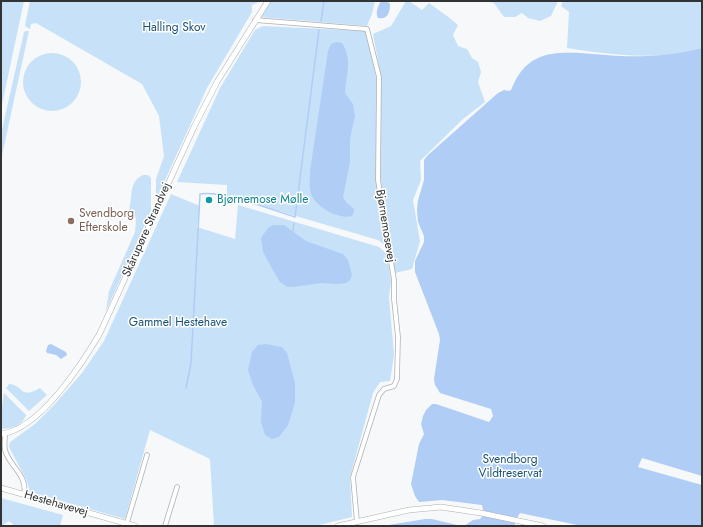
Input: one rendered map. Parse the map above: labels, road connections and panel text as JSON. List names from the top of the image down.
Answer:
{
  "streets": {
    "street": ["Bjørnemosevej", "Skårupøre Strandvej", "Hestehavevej"]
  },
  "crossings": [
    ["Bjørnemosevej", "Skårupøre Strandvej"]
  ],
  "parks": ["Halling Skov", "Gammel Hestehave", "Svendborg Vildtreservat"],
  "places": ["Bjørnemose Mølle", "Svendborg Efterskole"]
}
